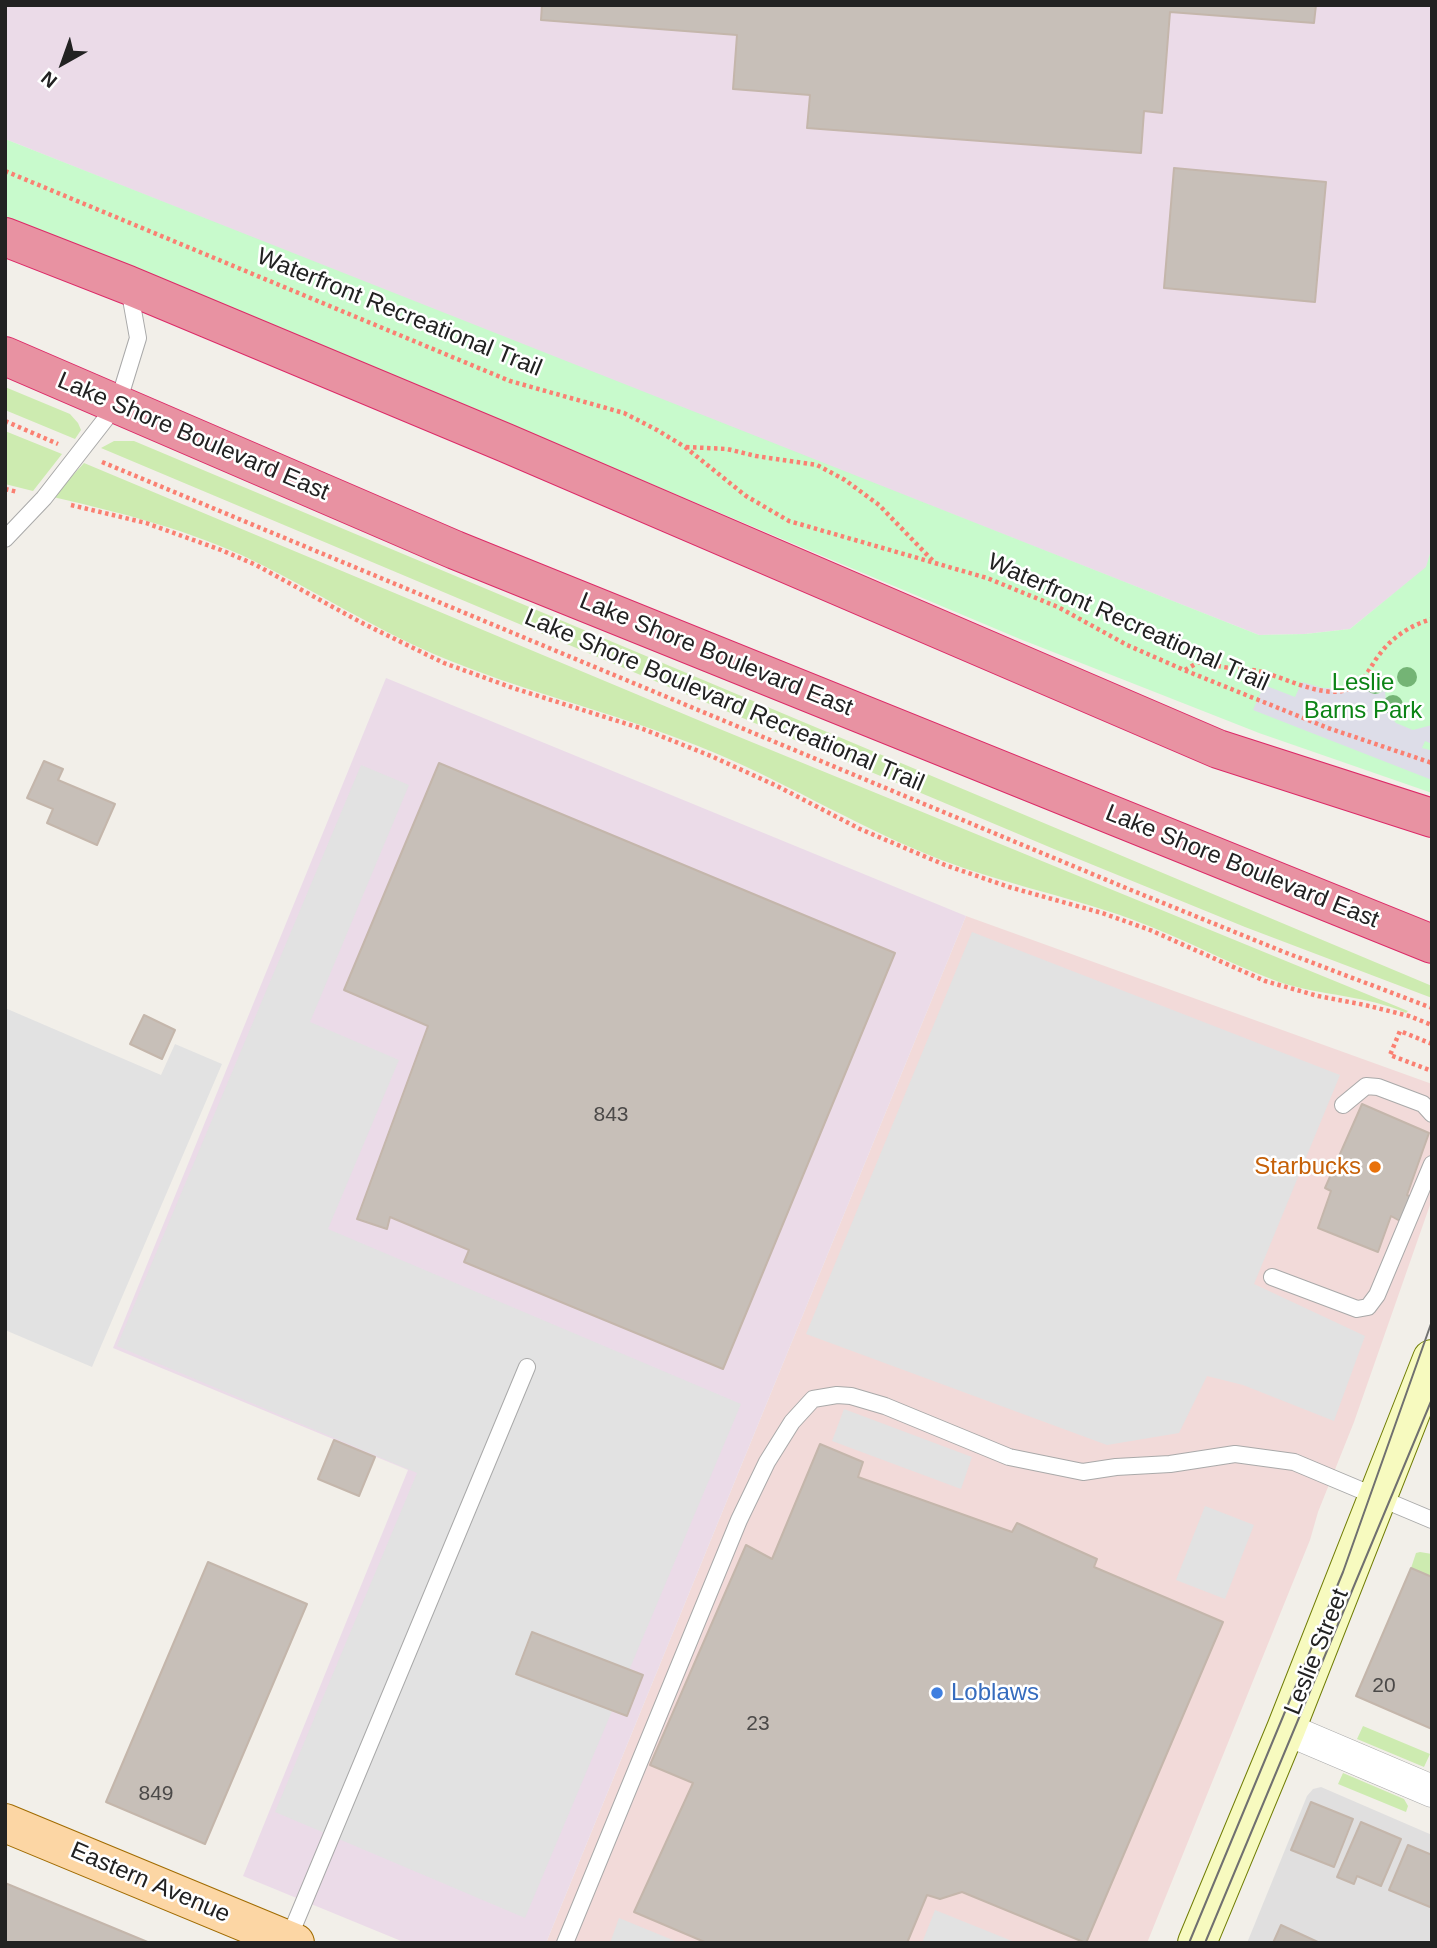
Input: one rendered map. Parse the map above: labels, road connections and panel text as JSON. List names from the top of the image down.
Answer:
{
  "streets": {
    "highway": ["Lake Shore Boulevard East"],
    "main road": ["Leslie Street", "Eastern Avenue"],
    "path": ["Waterfront Recreational Trail", "Lake Shore Boulevard Recreational Trail"]
  },
  "parks": ["Leslie Barns Park"],
  "places": ["Starbucks", "Loblaws"],
  "house_numbers": [
    "843",
    "20",
    "23",
    "849"
  ],
  "north": "bottom left"
}
